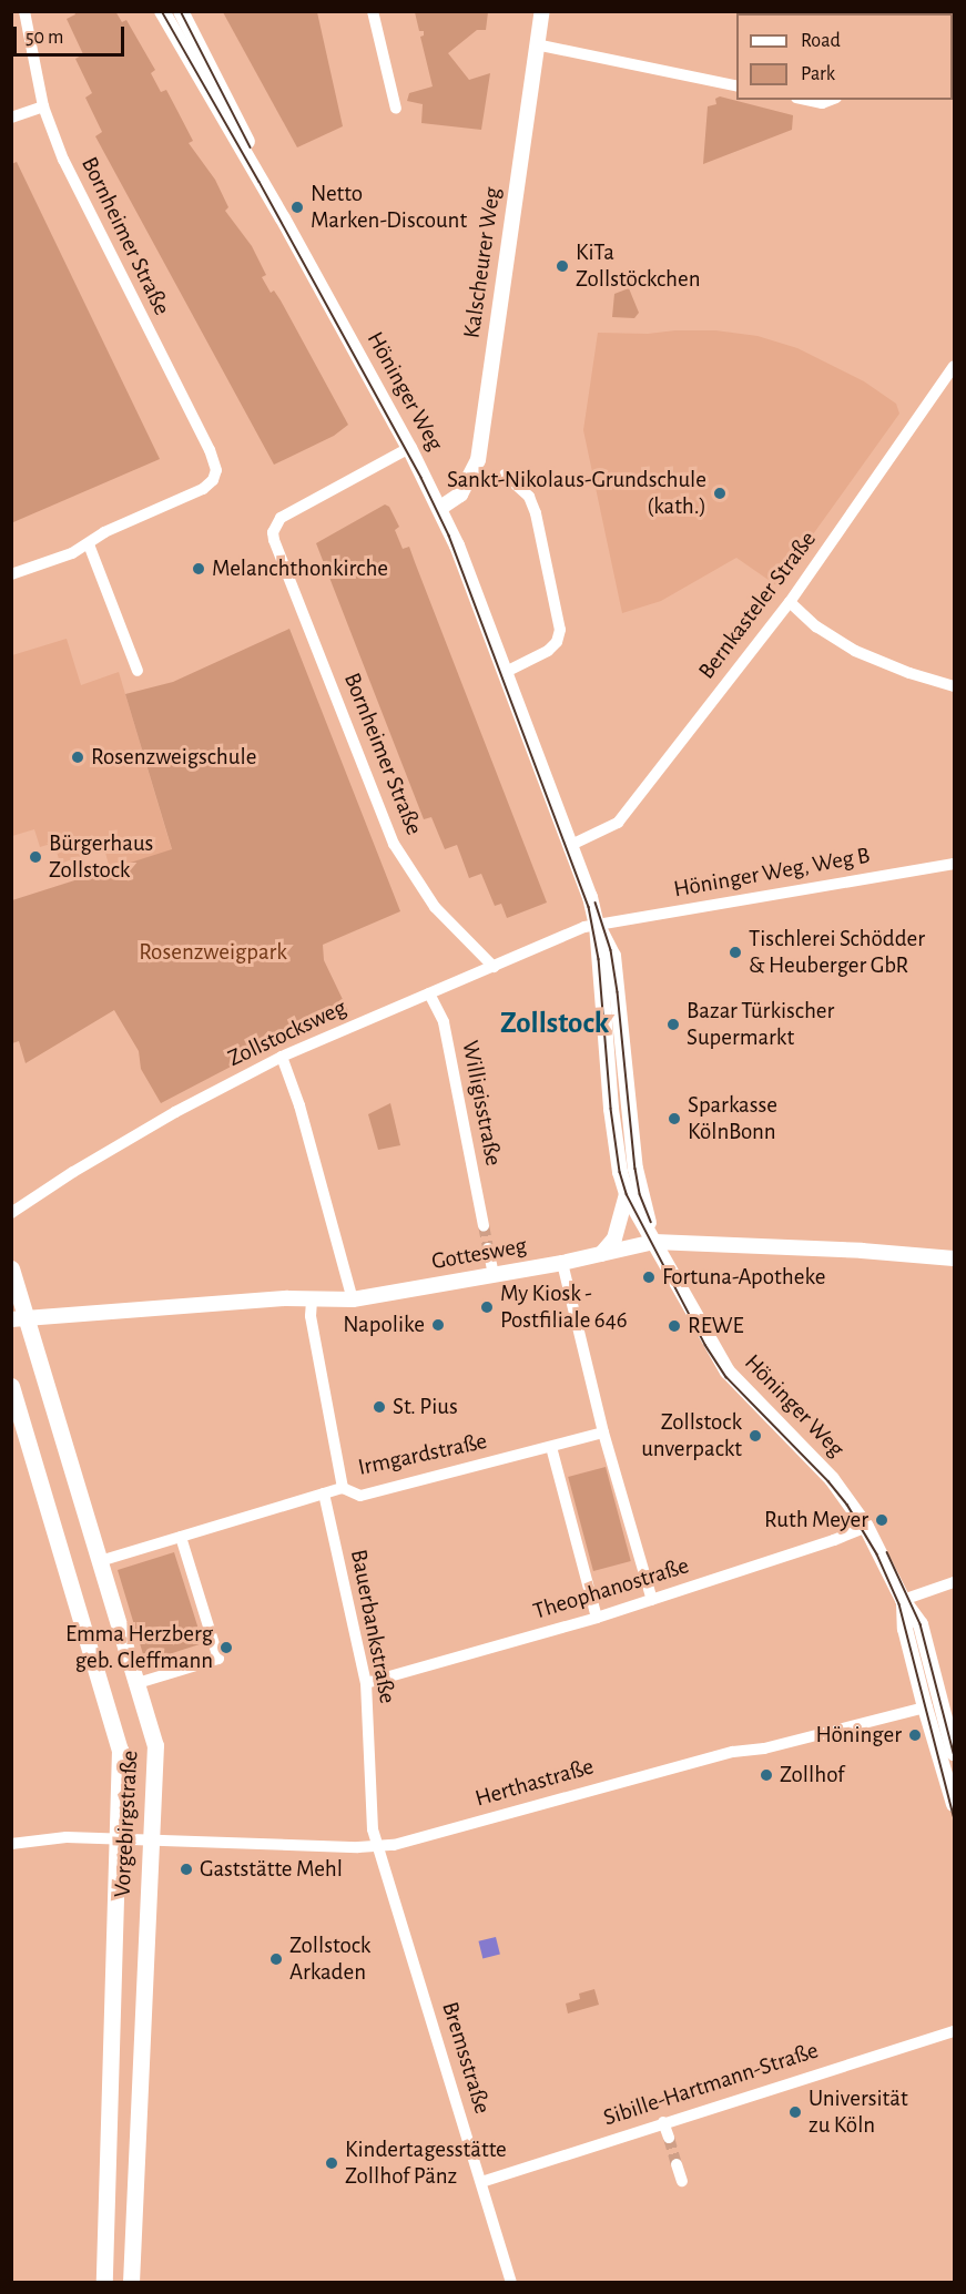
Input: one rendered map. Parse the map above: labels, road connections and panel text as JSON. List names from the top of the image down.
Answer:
{
  "streets": {
    "main road": ["Vorgebirgstraße"],
    "street": [
      "Bornheimer Straße",
      "Kalscheurer Weg",
      "Höninger Weg",
      "Bernkasteler Straße",
      "Höninger Weg, Weg B",
      "Zollstocksweg",
      "Willigisstraße",
      "Gottesweg",
      "Irmgardstraße",
      "Theophanostraße",
      "Bauerbankstraße",
      "Herthastraße",
      "Bremsstraße",
      "Sibille-Hartmann-Straße"
    ]
  },
  "crossings": [
    ["Bornheimer Straße", "Höninger Weg"],
    ["Bornheimer Straße", "Zollstocksweg"],
    ["Kalscheurer Weg", "Höninger Weg"],
    ["Höninger Weg", "Bernkasteler Straße"],
    ["Höninger Weg", "Höninger Weg, Weg B"],
    ["Höninger Weg", "Zollstocksweg"],
    ["Höninger Weg", "Gottesweg"],
    ["Höninger Weg", "Theophanostraße"],
    ["Höninger Weg", "Herthastraße"],
    ["Höninger Weg, Weg B", "Zollstocksweg"],
    ["Zollstocksweg", "Willigisstraße"],
    ["Gottesweg", "Vorgebirgstraße"],
    ["Irmgardstraße", "Bauerbankstraße"],
    ["Irmgardstraße", "Vorgebirgstraße"],
    ["Theophanostraße", "Bauerbankstraße"],
    ["Bauerbankstraße", "Herthastraße"],
    ["Bauerbankstraße", "Bremsstraße"],
    ["Herthastraße", "Vorgebirgstraße"],
    ["Herthastraße", "Bremsstraße"],
    ["Bremsstraße", "Sibille-Hartmann-Straße"]
  ],
  "districts": ["Zollstock"],
  "parks": ["Rosenzweigpark"],
  "places": [
    "Netto Marken-Discount",
    "KiTa Zollstöckchen",
    "Sankt-Nikolaus-Grundschule (kath.)",
    "Melanchthonkirche",
    "Rosenzweigschule",
    "Bürgerhaus Zollstock",
    "Tischlerei Schödder & Heuberger GbR",
    "Bazar Türkischer Supermarkt",
    "Sparkasse KölnBonn",
    "Fortuna-Apotheke",
    "My Kiosk - Postfiliale 646",
    "Napolike",
    "REWE",
    "St. Pius",
    "Zollstock unverpackt",
    "Ruth Meyer",
    "Emma Herzberg geb. Cleffmann",
    "Höninger",
    "Zollhof",
    "Gaststätte Mehl",
    "Zollstock Arkaden",
    "Universität zu Köln",
    "Kindertagesstätte Zollhof Pänz"
  ],
  "legend": ["Road", "Park"],
  "scale_bar": "50 m"
}
